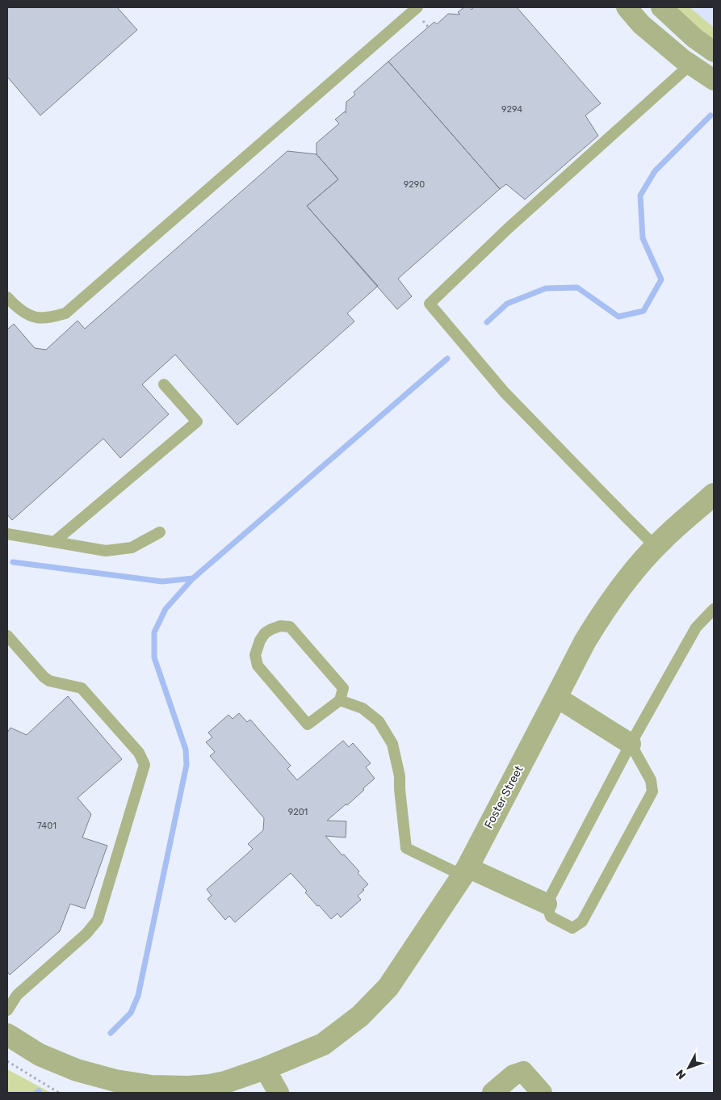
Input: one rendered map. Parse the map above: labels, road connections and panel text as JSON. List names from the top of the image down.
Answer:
{
  "streets": {
    "street": ["Foster Street"]
  },
  "house_numbers": [
    "9294",
    "9290",
    "9201",
    "7401"
  ],
  "north": "bottom left"
}
